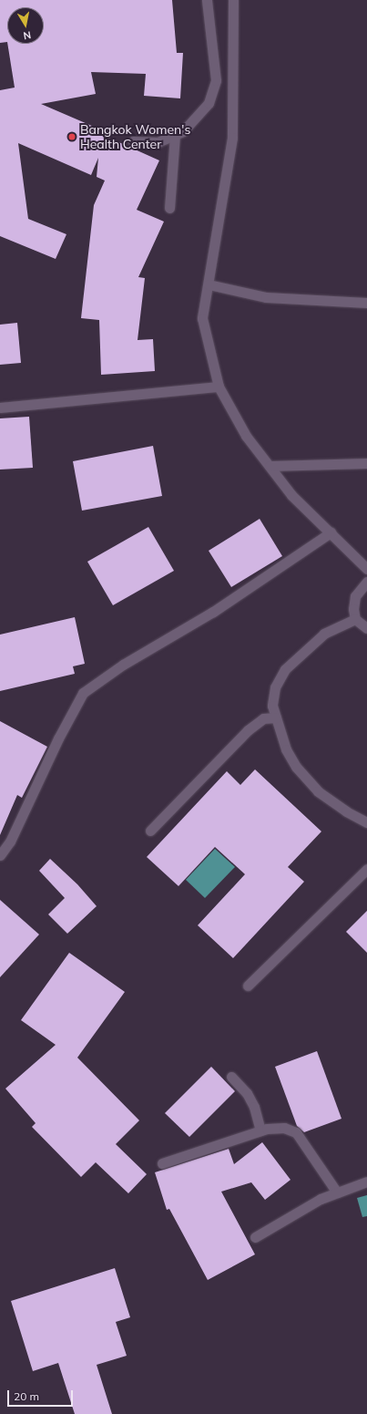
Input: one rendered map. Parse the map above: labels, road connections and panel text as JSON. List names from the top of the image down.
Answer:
{
  "places": ["Bangkok Women's Health Center"],
  "scale_bar": "20 m",
  "north": "bottom"
}
